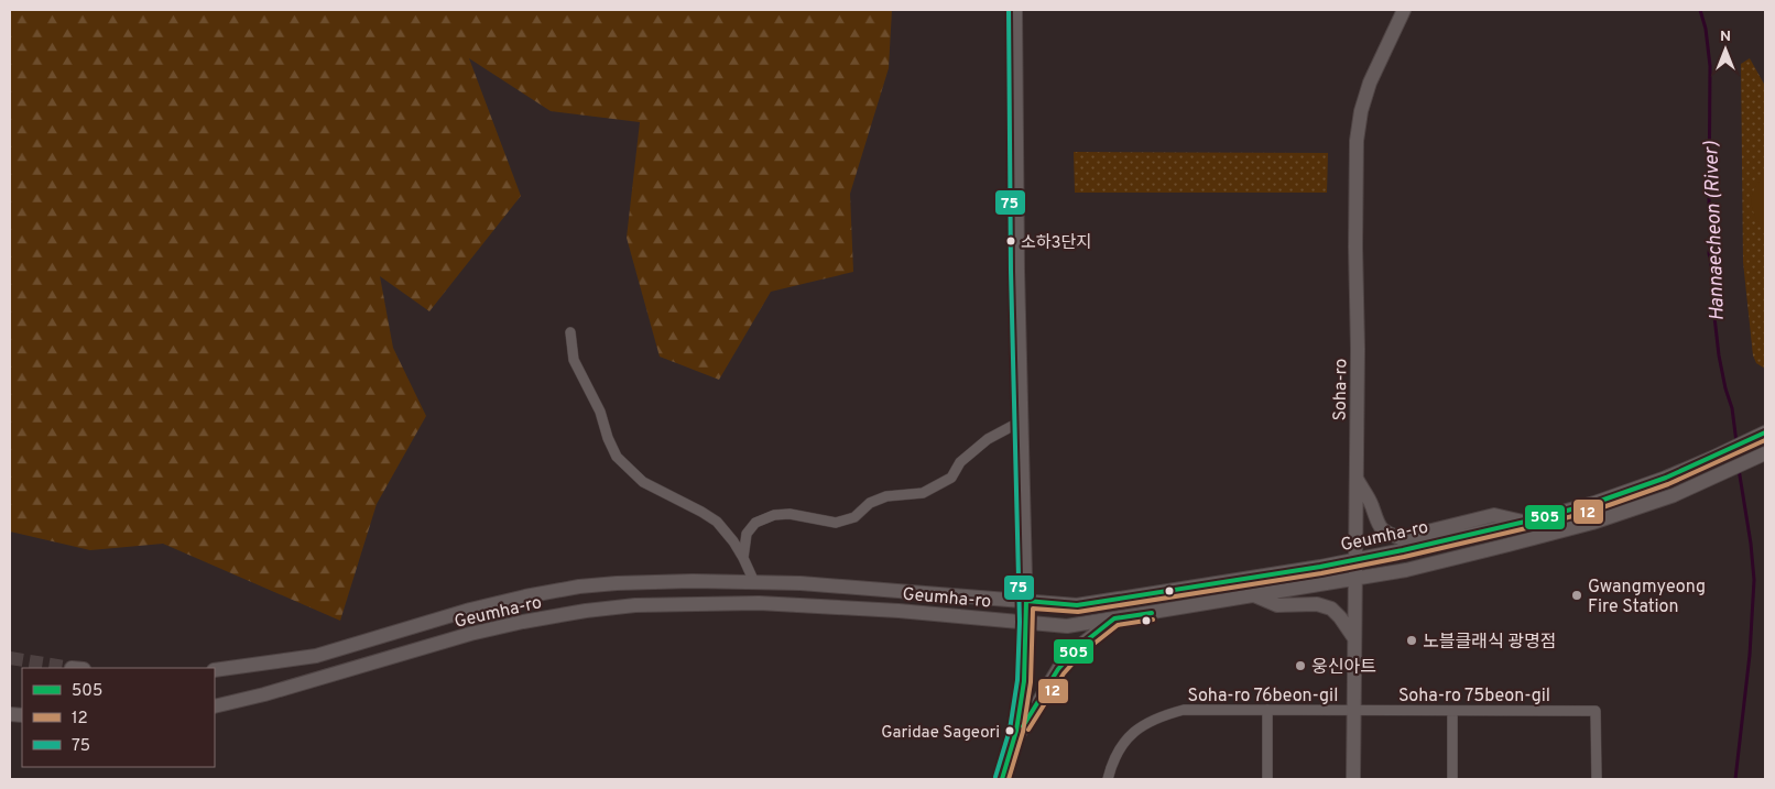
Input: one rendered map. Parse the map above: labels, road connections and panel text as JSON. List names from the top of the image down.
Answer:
{
  "streets": {
    "main road": ["Soha-ro", "Geumha-ro"],
    "street": ["Soha-ro 76beon-gil", "Soha-ro 75beon-gil"]
  },
  "crossings": [
    ["Soha-ro", "Geumha-ro"],
    ["Soha-ro", "Soha-ro 76beon-gil"],
    ["Soha-ro", "Soha-ro 75beon-gil"],
    ["Soha-ro 76beon-gil", "Soha-ro 75beon-gil"]
  ],
  "water": ["Hannaecheon (River)"],
  "places": [
    "소하3단지",
    "Gwangmyeong Fire Station",
    "노블클래식 광명점",
    "웅신아트",
    "Garidae Sageori"
  ],
  "lines": ["transit line 75", "transit line 505", "transit line 12"],
  "legend": ["505", "12", "75"],
  "north": "top"
}
